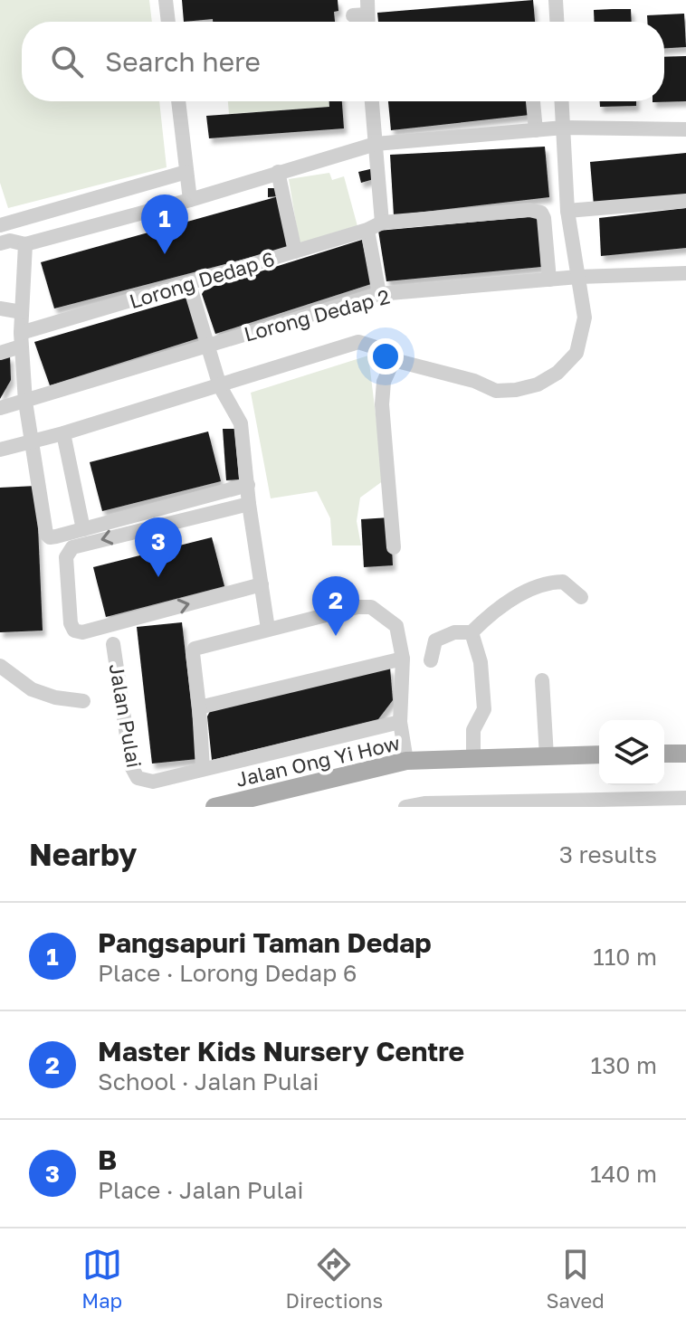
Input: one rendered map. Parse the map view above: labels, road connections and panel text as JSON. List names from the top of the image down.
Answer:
{
  "streets": {
    "main road": ["Jalan Ong Yi How"],
    "street": ["Lorong Dedap 6", "Lorong Dedap 2", "Jalan Pulai"]
  },
  "crossings": [
    ["Lorong Dedap 6", "Lorong Dedap 2"]
  ],
  "page": {
    "search": "Search here",
    "pins": ["1", "3", "2"],
    "heading": ["Nearby", "3 results"],
    "list": [
      {
        "mark": "1",
        "name": "Pangsapuri Taman Dedap",
        "note": "Place · Lorong Dedap 6",
        "value": "110 m"
      },
      {
        "mark": "2",
        "name": "Master Kids Nursery Centre",
        "note": "School · Jalan Pulai",
        "value": "130 m"
      },
      {
        "mark": "3",
        "name": "B",
        "note": "Place · Jalan Pulai",
        "value": "140 m"
      }
    ],
    "nav": ["Map", "Directions", "Saved"]
  }
}
